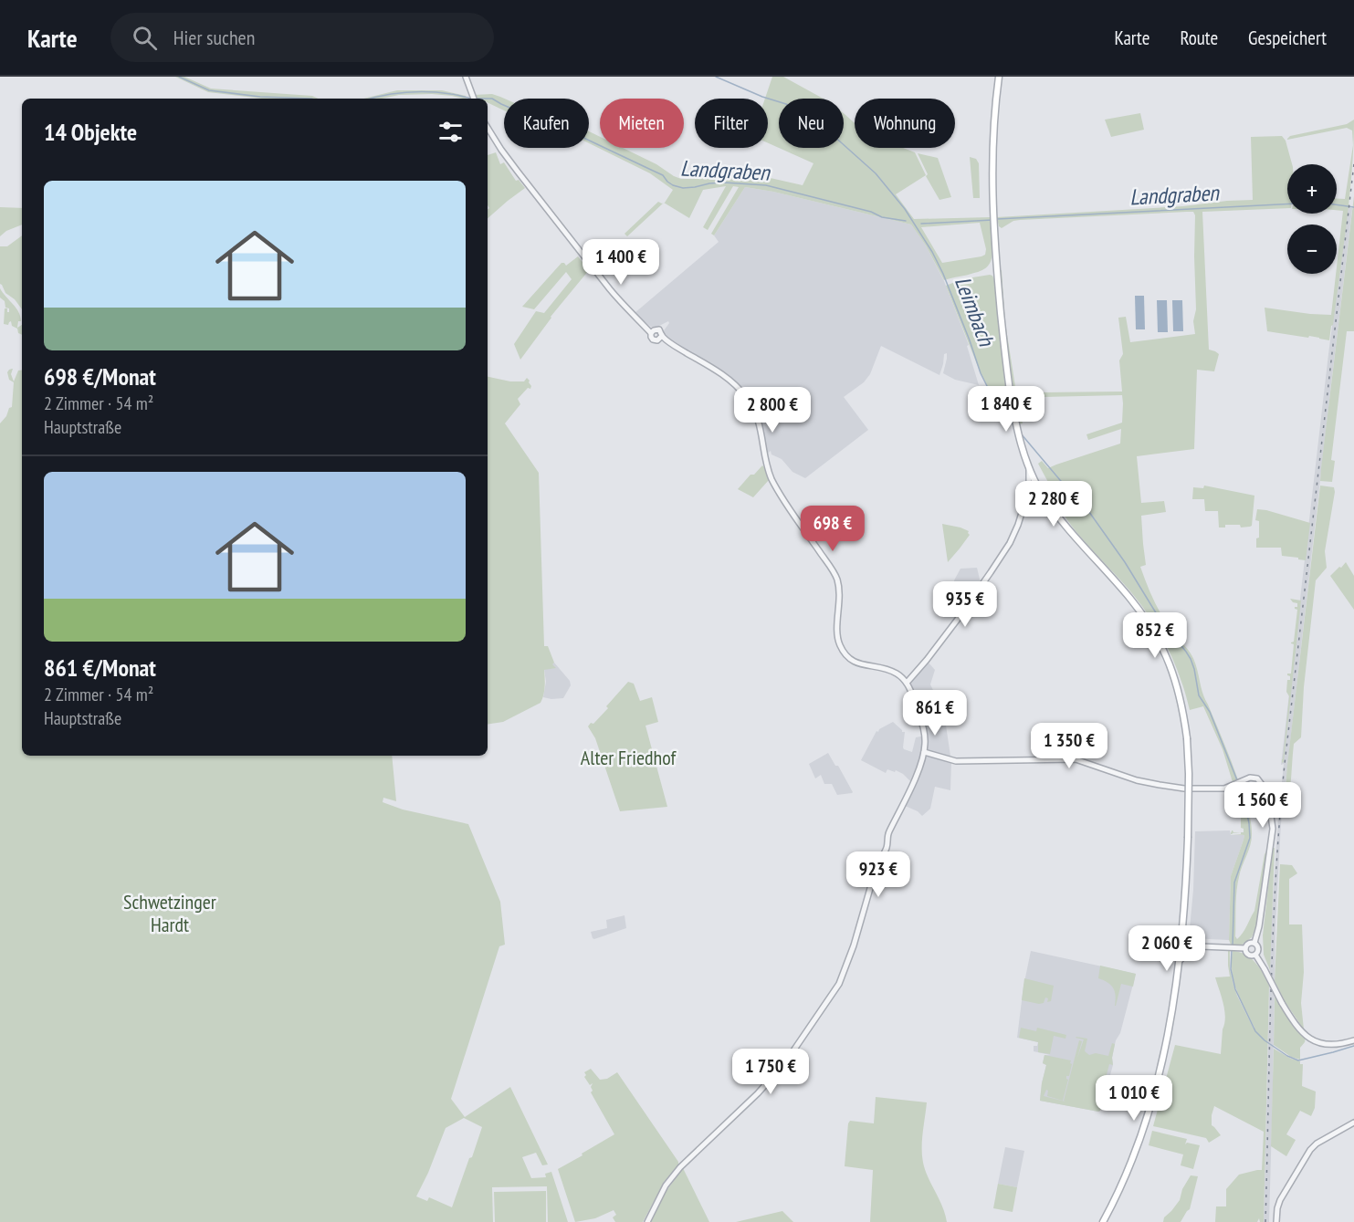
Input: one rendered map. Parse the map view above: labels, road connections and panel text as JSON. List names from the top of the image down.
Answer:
{
  "water": ["Landgraben", "Leimbach"],
  "parks": ["Alter Friedhof", "Schwetzinger Hardt"],
  "page": {
    "header": "Karte",
    "search": "Hier suchen",
    "nav": ["Karte", "Route", "Gespeichert"],
    "chip": [
      "Kaufen",
      "Mieten",
      "Filter",
      "Neu",
      "Wohnung"
    ],
    "heading": "14 Objekte",
    "map_buttons": ["+", "−"],
    "list": [
      {
        "name": "698 €/Monat",
        "note": "2 Zimmer · 54 m² · Hauptstraße"
      },
      {
        "name": "861 €/Monat",
        "note": "2 Zimmer · 54 m² · Hauptstraße"
      }
    ],
    "price": [
      "1 400 €",
      "1 840 €",
      "2 800 €",
      "2 280 €",
      "698 €",
      "935 €",
      "852 €",
      "861 €",
      "1 350 €",
      "1 560 €",
      "923 €",
      "2 060 €",
      "1 750 €",
      "1 010 €"
    ]
  }
}
